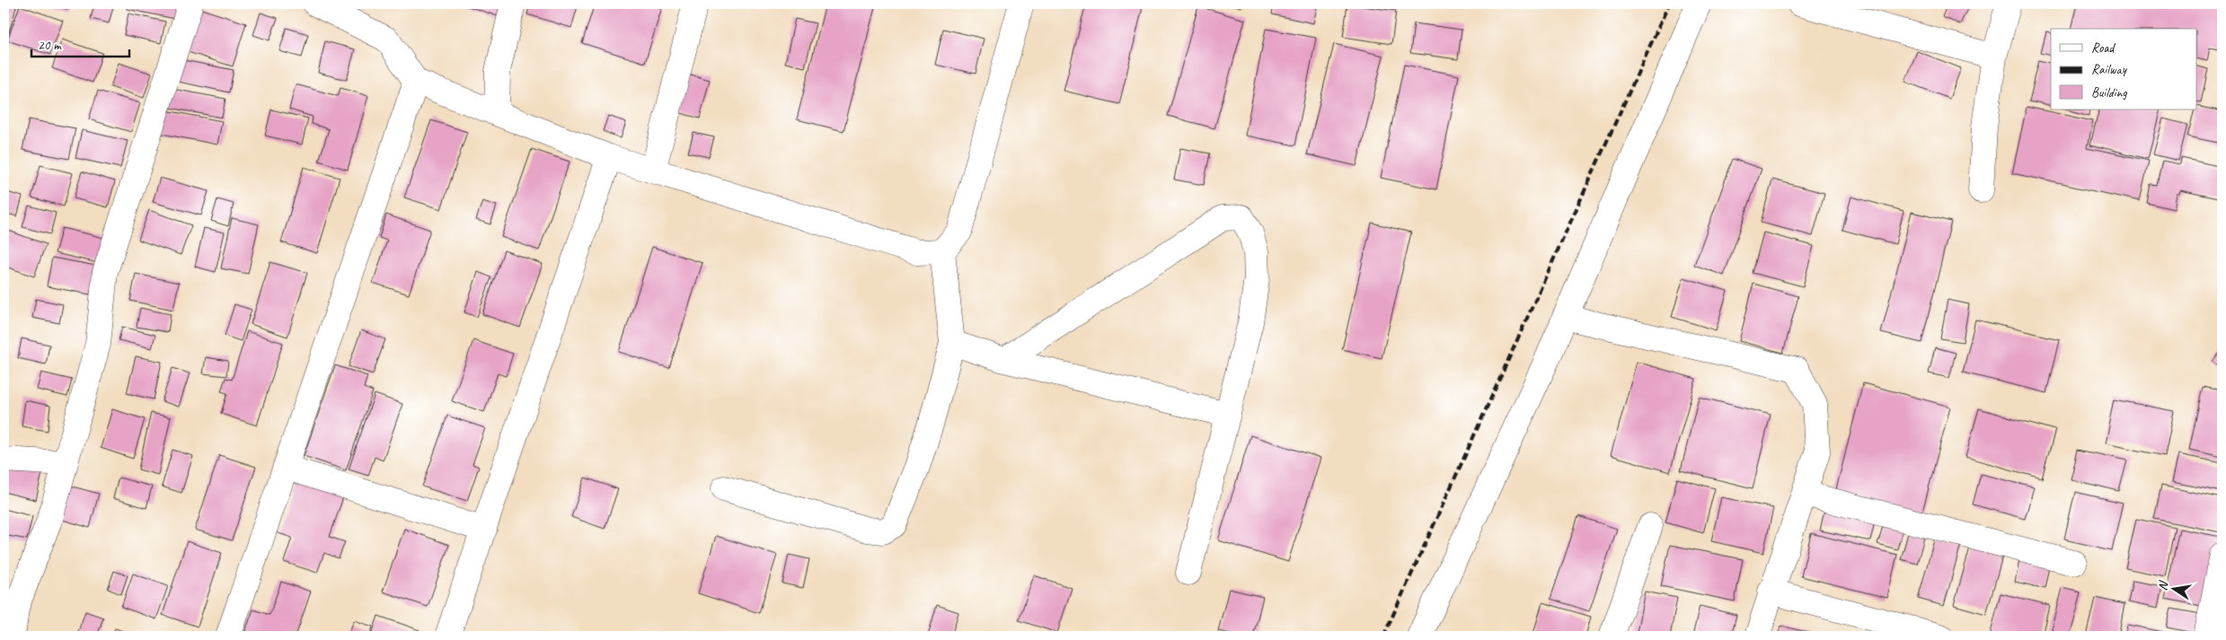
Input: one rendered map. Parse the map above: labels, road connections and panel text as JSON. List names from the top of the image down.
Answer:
{
  "legend": ["Road", "Railway", "Building"],
  "scale_bar": "20 m",
  "north": "left"
}
